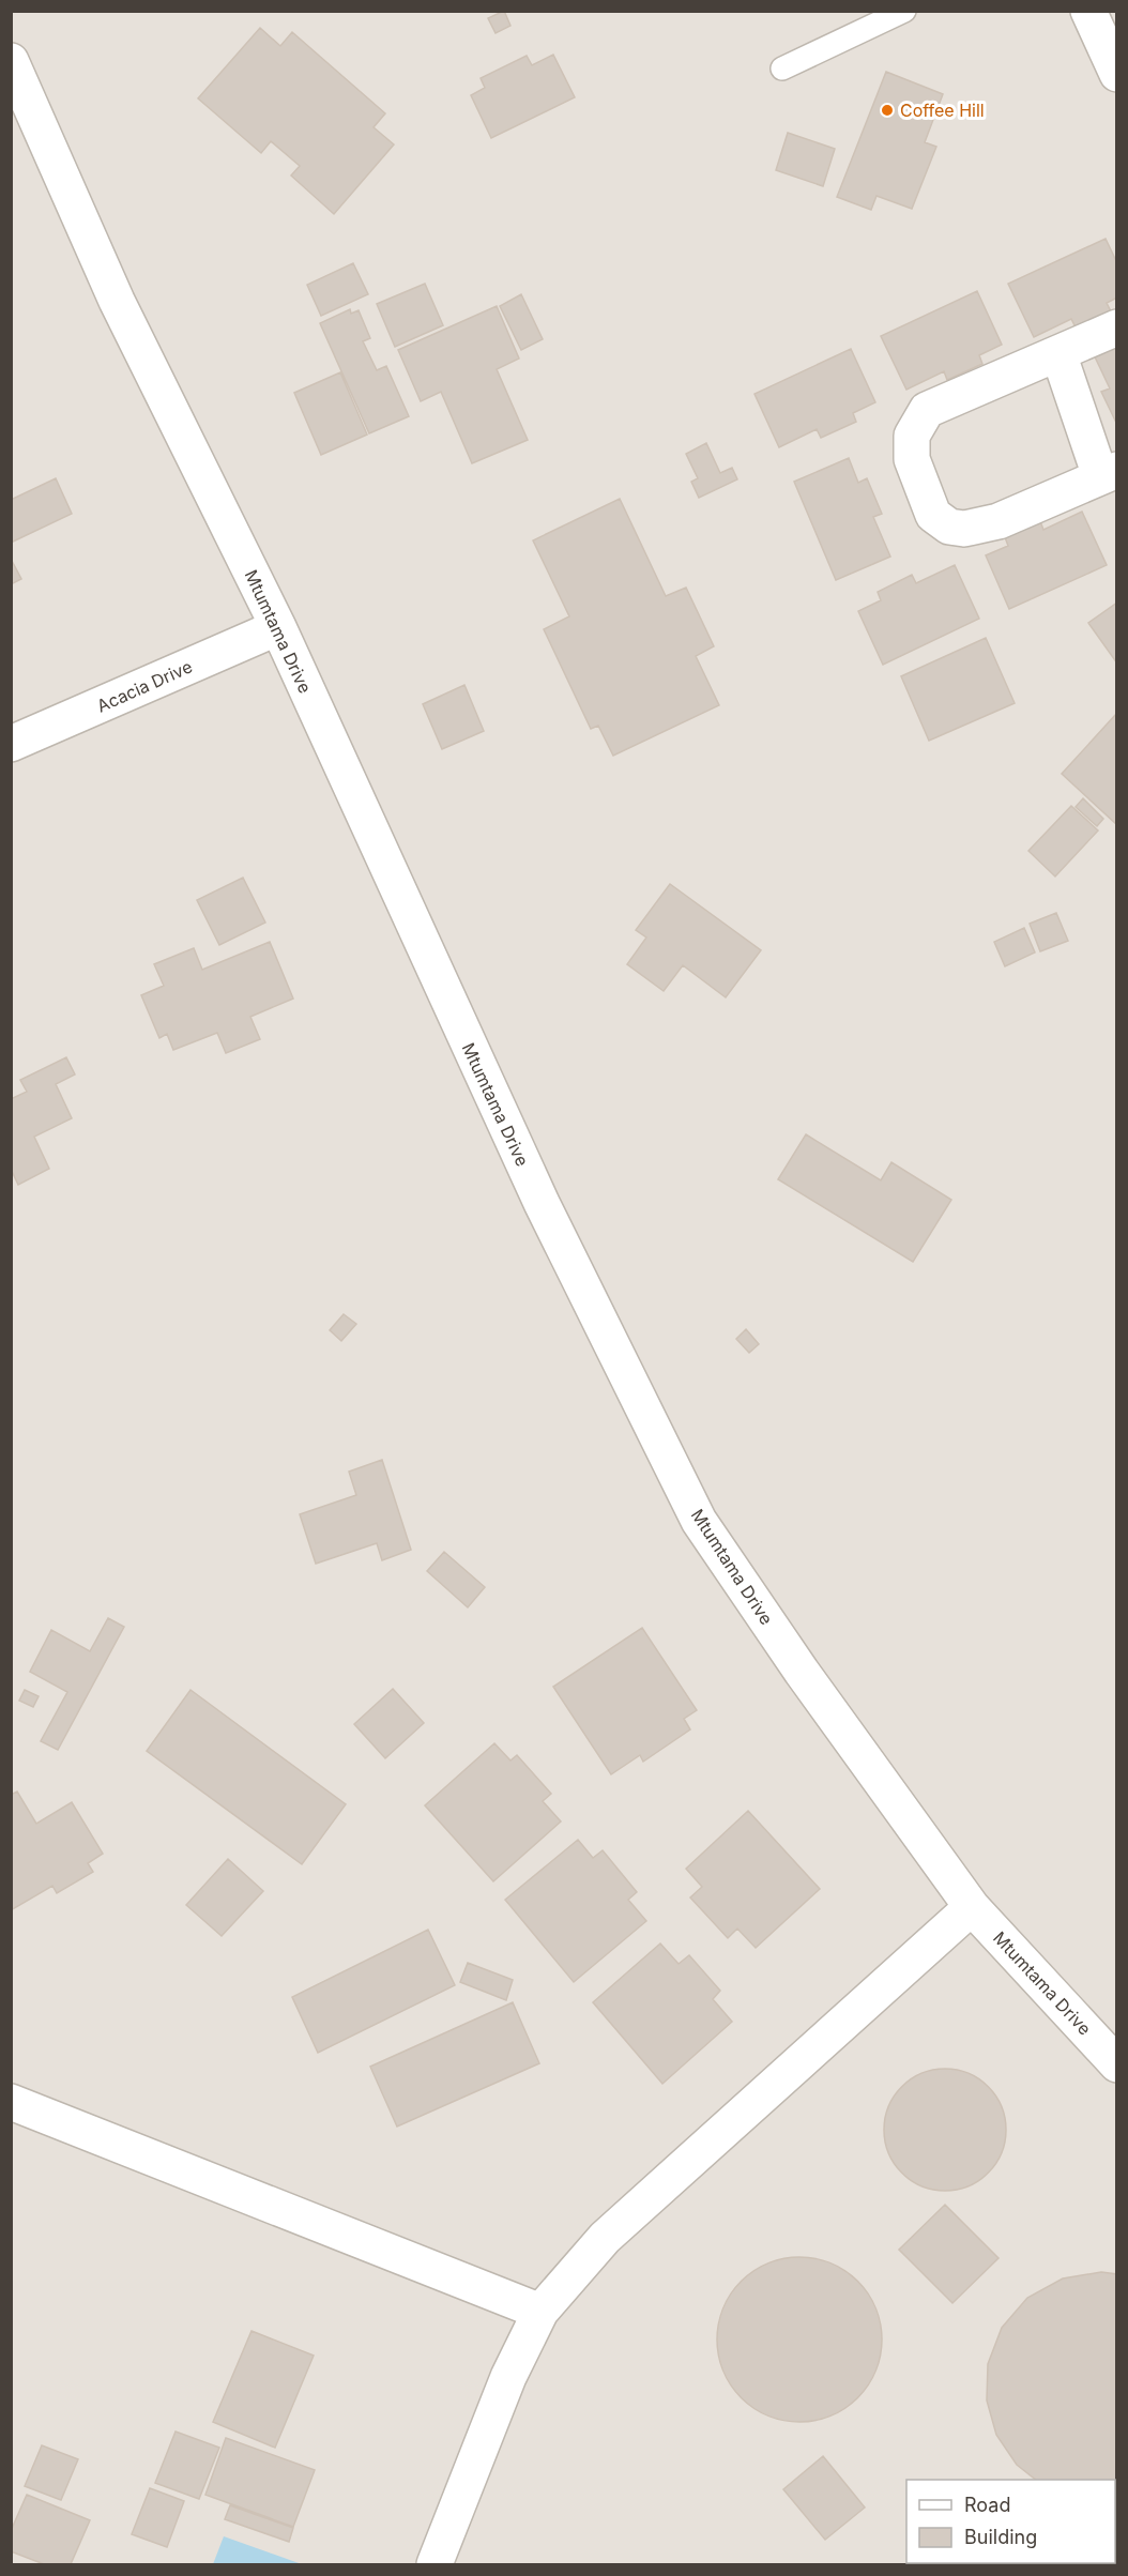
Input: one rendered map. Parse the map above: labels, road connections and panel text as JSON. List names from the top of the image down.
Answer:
{
  "streets": {
    "street": ["Mtumtama Drive", "Acacia Drive"]
  },
  "crossings": [
    ["Mtumtama Drive", "Acacia Drive"]
  ],
  "places": ["Coffee Hill"],
  "legend": ["Road", "Building"]
}
